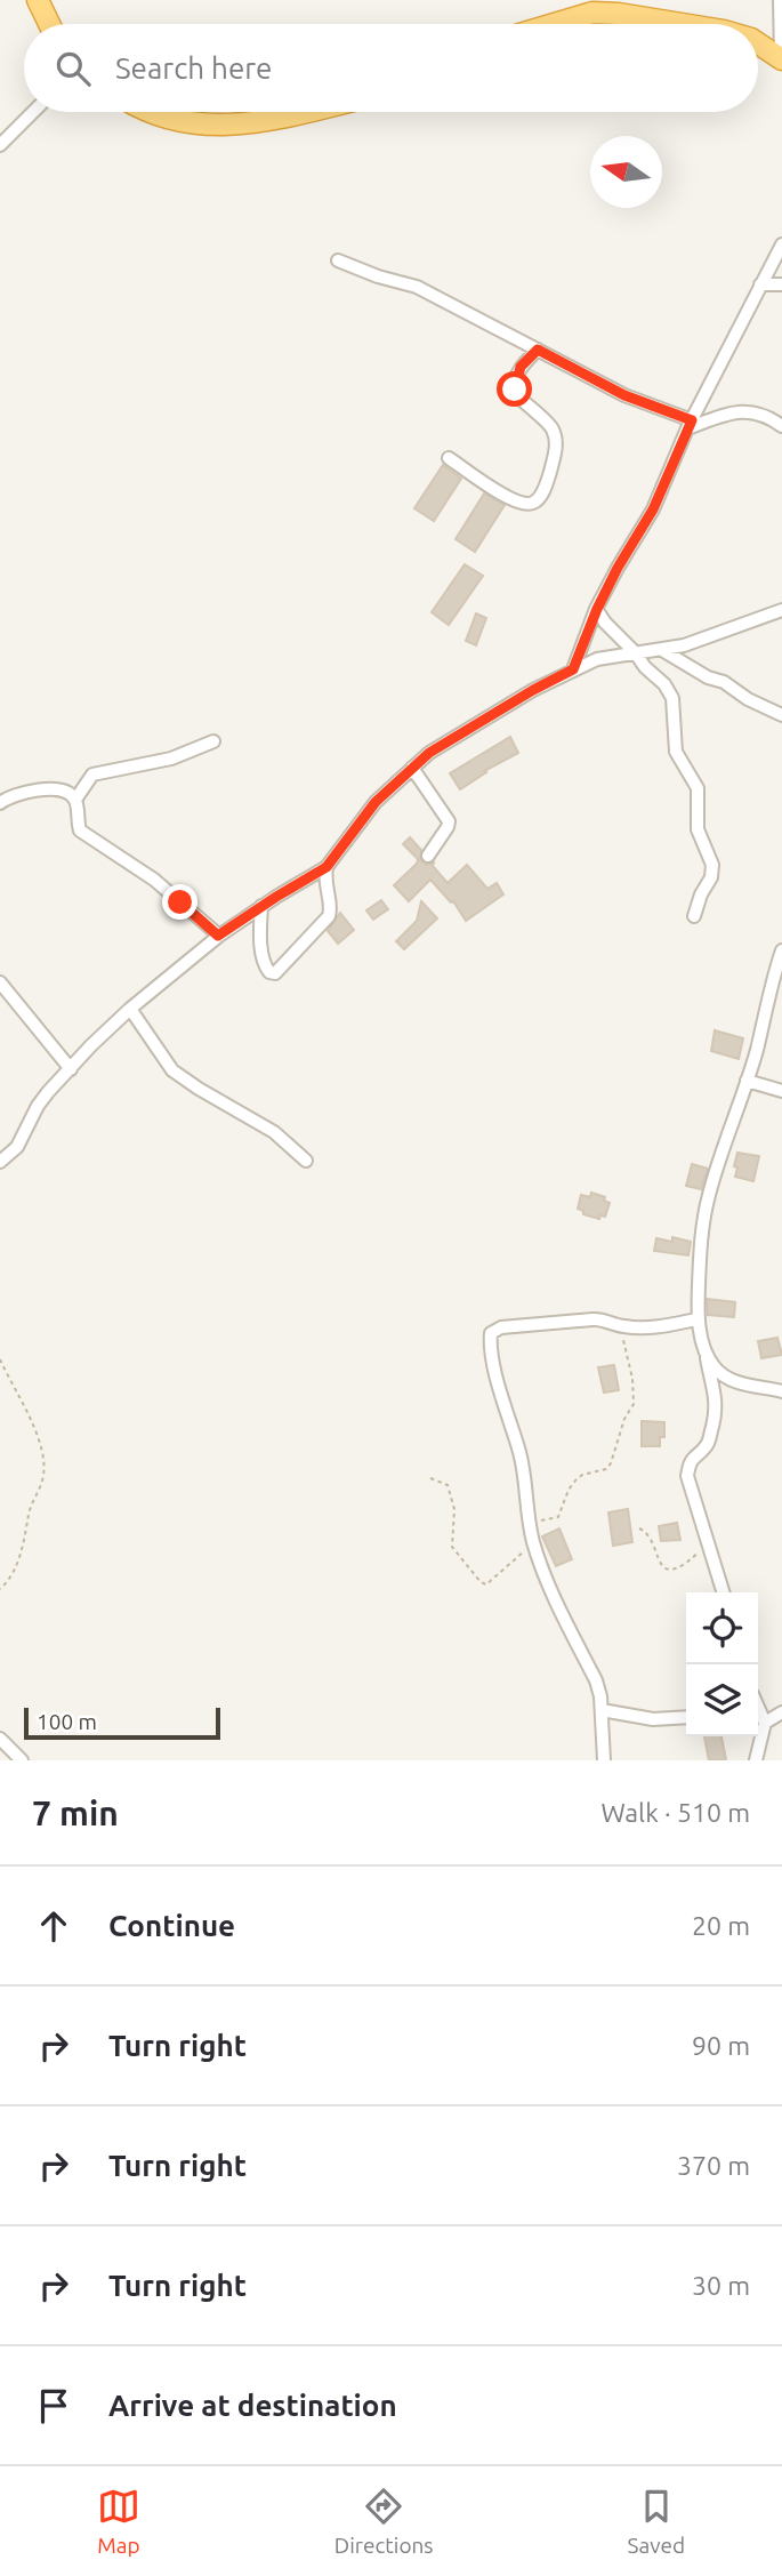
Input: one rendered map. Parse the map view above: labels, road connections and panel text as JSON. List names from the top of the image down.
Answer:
{
  "scale_bar": "100 m",
  "north": "left",
  "page": {
    "search": "Search here",
    "scale": "100 m",
    "heading": ["7 min", "Walk · 510 m"],
    "list": [
      ["Continue", "20 m"],
      ["Turn right", "90 m"],
      ["Turn right", "370 m"],
      ["Turn right", "30 m"],
      "Arrive at destination"
    ],
    "nav": ["Map", "Directions", "Saved"]
  }
}
